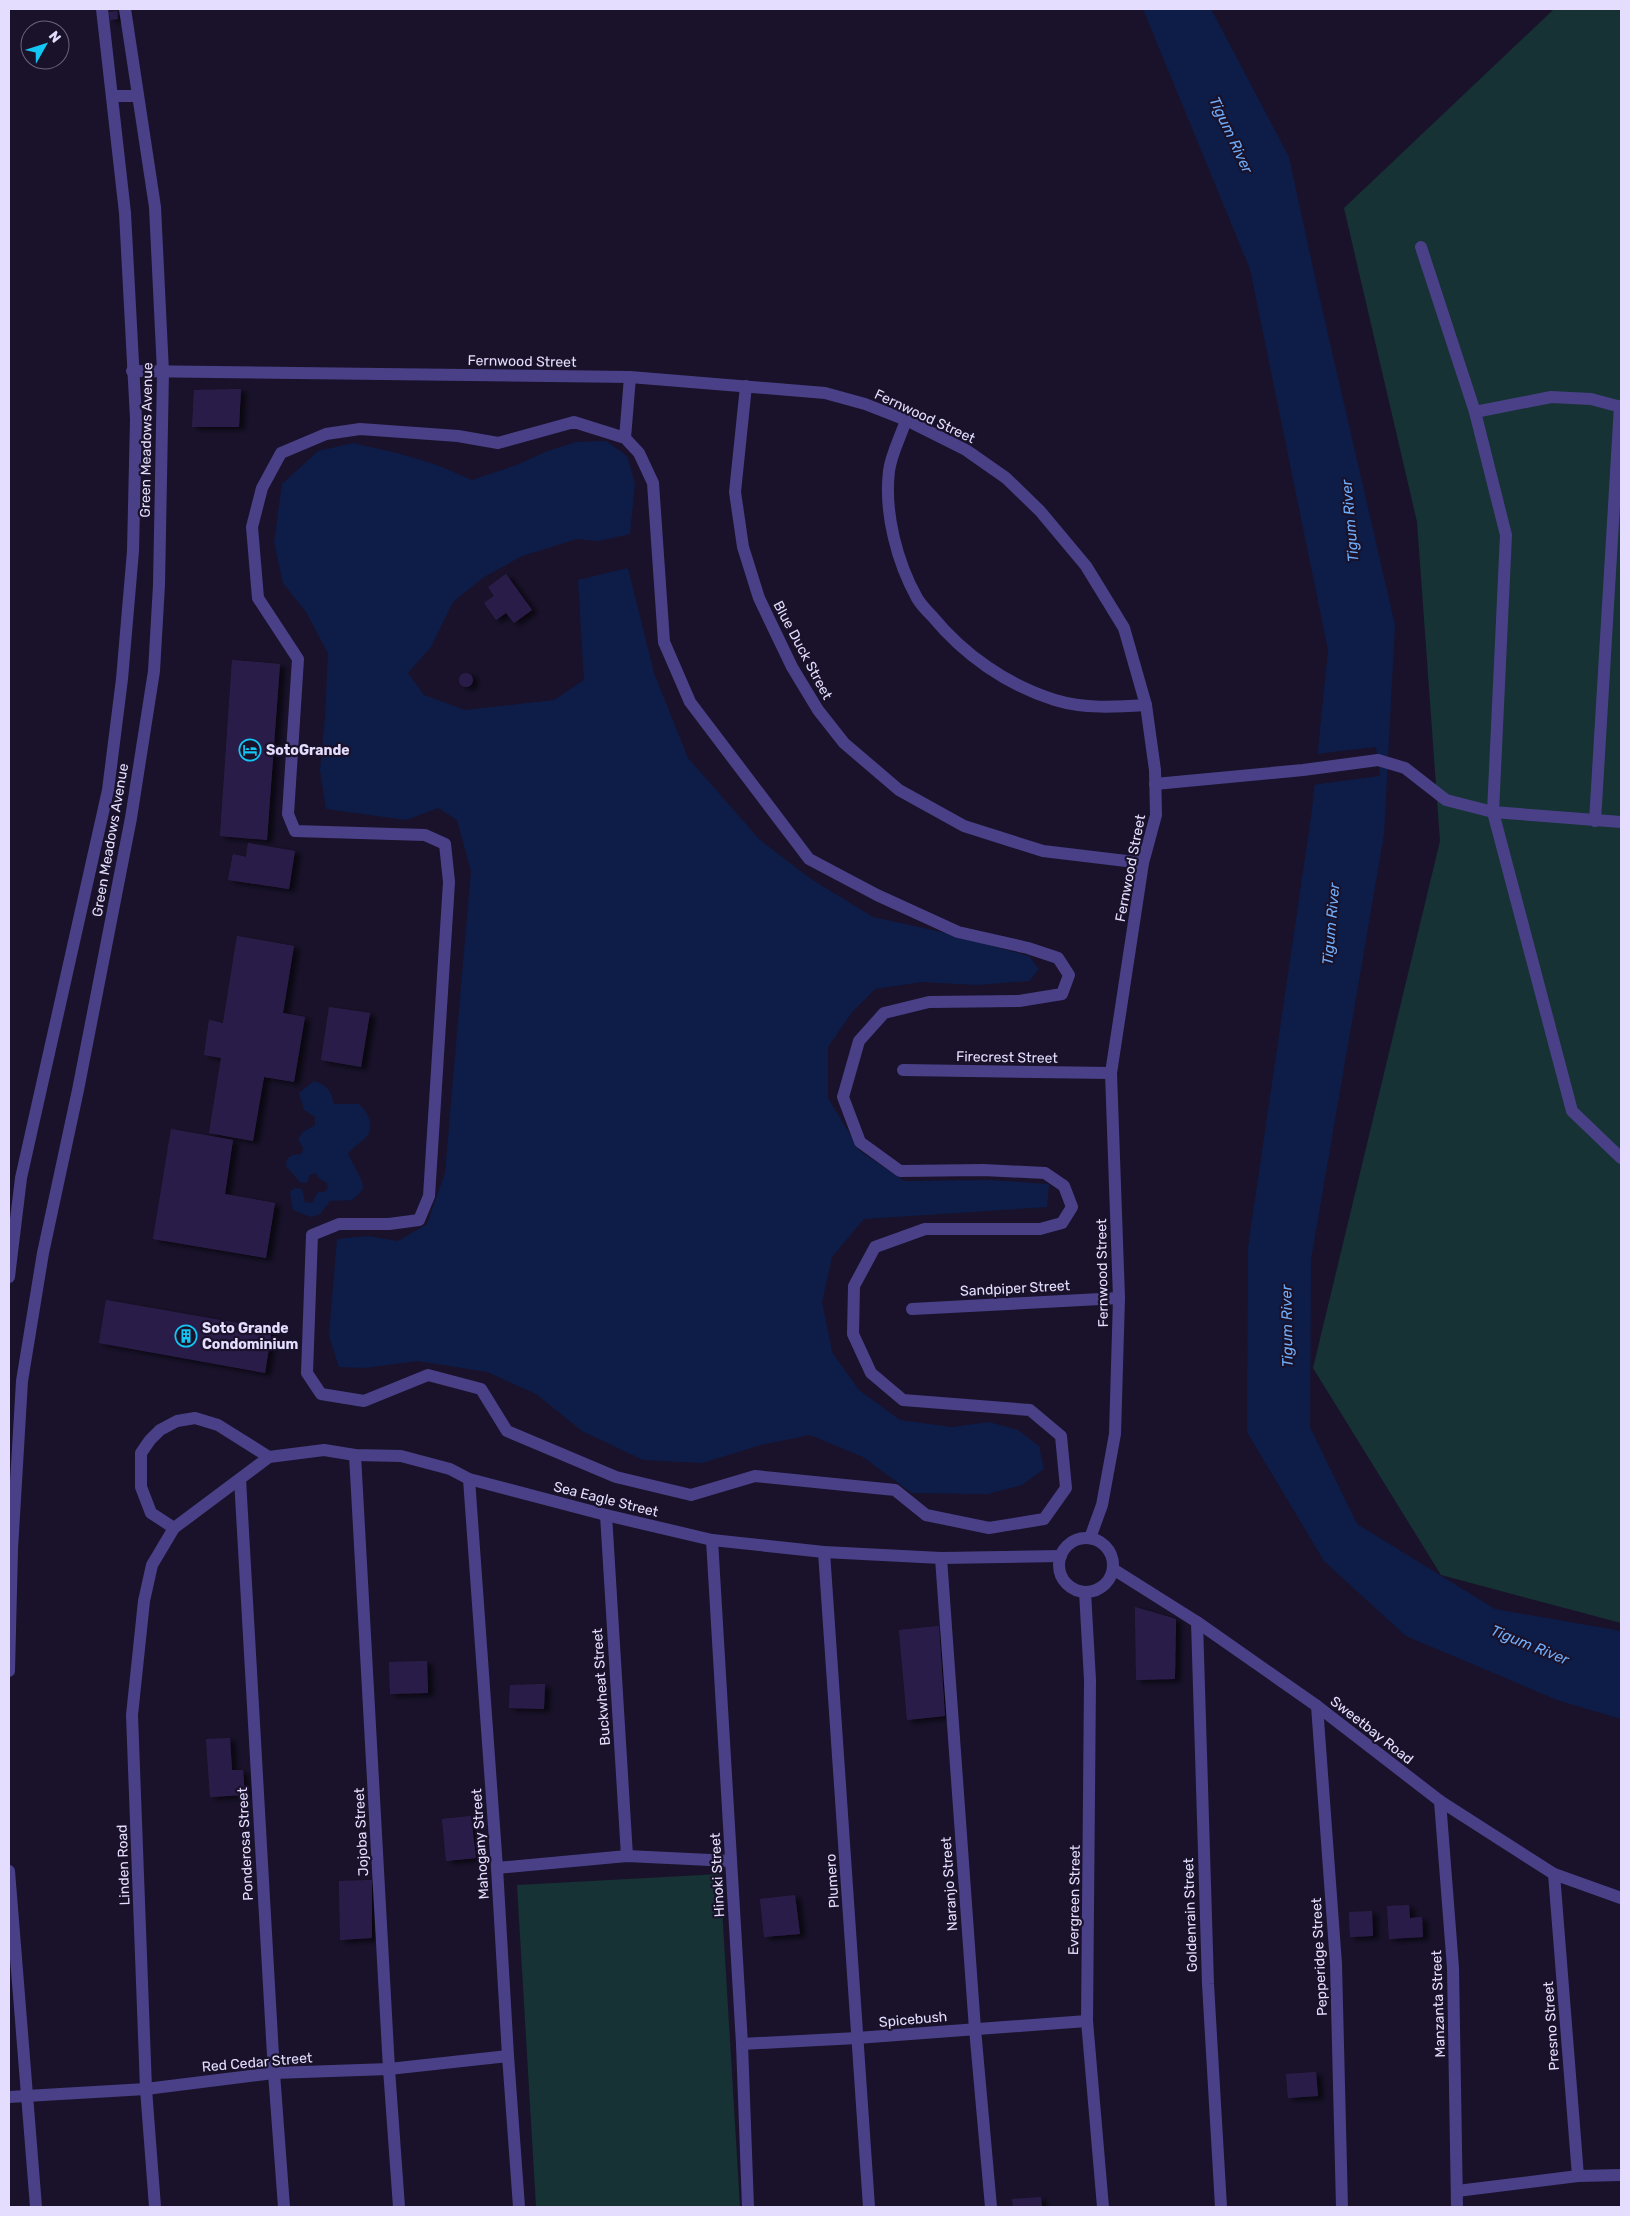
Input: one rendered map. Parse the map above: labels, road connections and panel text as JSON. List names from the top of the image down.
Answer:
{
  "streets": {
    "street": [
      "Fernwood Street",
      "Green Meadows Avenue",
      "Blue Duck Street",
      "Firecrest Street",
      "Sandpiper Street",
      "Sea Eagle Street",
      "Buckwheat Street",
      "Sweetbay Road",
      "Jojoba Street",
      "Ponderosa Street",
      "Mahogany Street",
      "Linden Road",
      "Hinoki Street",
      "Plumero",
      "Naranjo Street",
      "Evergreen Street",
      "Goldenrain Street",
      "Pepperidge Street",
      "Manzanta Street",
      "Spicebush",
      "Presno Street",
      "Red Cedar Street"
    ]
  },
  "crossings": [
    ["Fernwood Street", "Green Meadows Avenue"],
    ["Fernwood Street", "Blue Duck Street"],
    ["Fernwood Street", "Firecrest Street"],
    ["Fernwood Street", "Sandpiper Street"],
    ["Fernwood Street", "Sea Eagle Street"],
    ["Fernwood Street", "Sweetbay Road"],
    ["Fernwood Street", "Evergreen Street"],
    ["Sea Eagle Street", "Buckwheat Street"],
    ["Sea Eagle Street", "Sweetbay Road"],
    ["Sea Eagle Street", "Jojoba Street"],
    ["Sea Eagle Street", "Ponderosa Street"],
    ["Sea Eagle Street", "Mahogany Street"],
    ["Sea Eagle Street", "Linden Road"],
    ["Sea Eagle Street", "Hinoki Street"],
    ["Sea Eagle Street", "Plumero"],
    ["Sea Eagle Street", "Naranjo Street"],
    ["Sea Eagle Street", "Evergreen Street"],
    ["Sweetbay Road", "Evergreen Street"],
    ["Sweetbay Road", "Goldenrain Street"],
    ["Sweetbay Road", "Pepperidge Street"],
    ["Sweetbay Road", "Manzanta Street"],
    ["Sweetbay Road", "Presno Street"],
    ["Jojoba Street", "Red Cedar Street"],
    ["Ponderosa Street", "Red Cedar Street"],
    ["Mahogany Street", "Red Cedar Street"],
    ["Linden Road", "Red Cedar Street"],
    ["Hinoki Street", "Spicebush"],
    ["Plumero", "Spicebush"],
    ["Naranjo Street", "Spicebush"],
    ["Evergreen Street", "Spicebush"]
  ],
  "water": ["Tigum River"],
  "places": {
    "hotel": ["SotoGrande"],
    "building": ["Soto Grande Condominium"]
  },
  "north": "top right"
}
